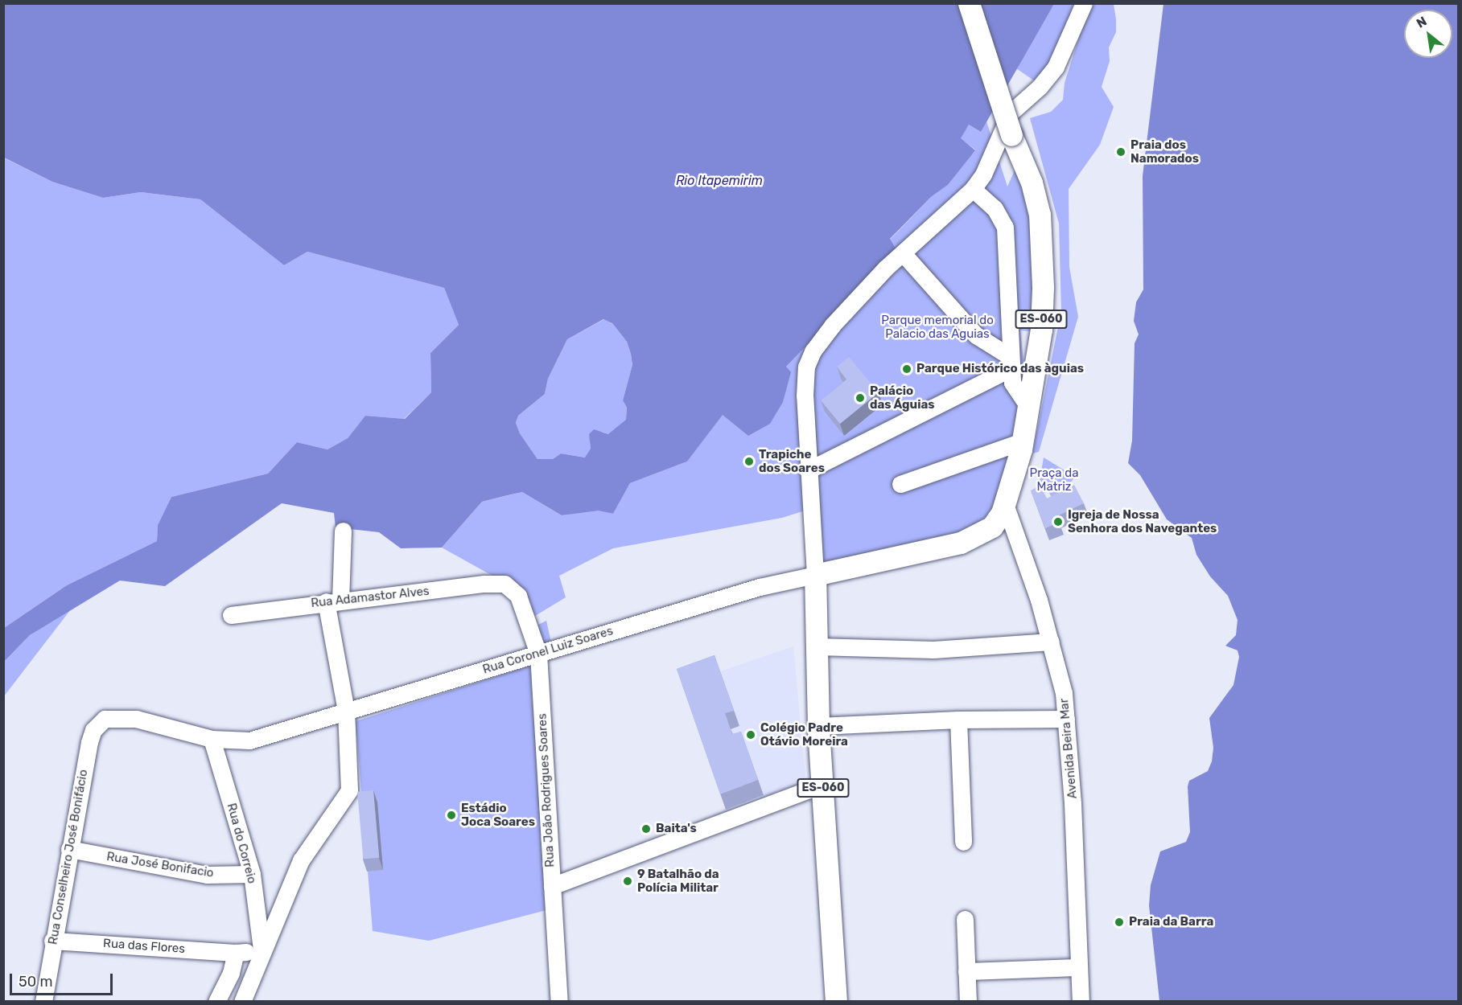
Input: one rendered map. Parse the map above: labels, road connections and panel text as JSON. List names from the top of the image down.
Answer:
{
  "streets": {
    "main road": ["ES-060", "Rua Coronel Luiz Soares"],
    "street": [
      "Rua Adamastor Alves",
      "Avenida Beira Mar",
      "Rua João Rodrigues Soares",
      "Rua do Correio",
      "Rua Conselheiro José Bonifácio",
      "Rua José Bonifacio",
      "Rua das Flores"
    ]
  },
  "crossings": [
    ["ES-060", "Rua Coronel Luiz Soares"],
    ["ES-060", "Avenida Beira Mar"],
    ["Rua Adamastor Alves", "Rua João Rodrigues Soares"],
    ["Rua Coronel Luiz Soares", "Avenida Beira Mar"],
    ["Rua Coronel Luiz Soares", "Rua João Rodrigues Soares"],
    ["Rua Coronel Luiz Soares", "Rua do Correio"],
    ["Rua Coronel Luiz Soares", "Rua Conselheiro José Bonifácio"],
    ["Rua do Correio", "Rua José Bonifacio"],
    ["Rua do Correio", "Rua das Flores"],
    ["Rua Conselheiro José Bonifácio", "Rua José Bonifacio"],
    ["Rua Conselheiro José Bonifácio", "Rua das Flores"]
  ],
  "water": ["Rio Itapemirim"],
  "parks": ["Parque memorial do Palacio das Aguias", "Praça da Matriz"],
  "places": [
    "Praia dos Namorados",
    "Parque Histórico das àguias",
    "Palácio das Águias",
    "Trapiche dos Soares",
    "Igreja de Nossa Senhora dos Navegantes",
    "Colégio Padre Otávio Moreira",
    "Estádio Joca Soares",
    "Baita's",
    "9 Batalhão da Polícia Militar",
    "Praia da Barra"
  ],
  "scale_bar": "50 m",
  "north": "top left"
}
